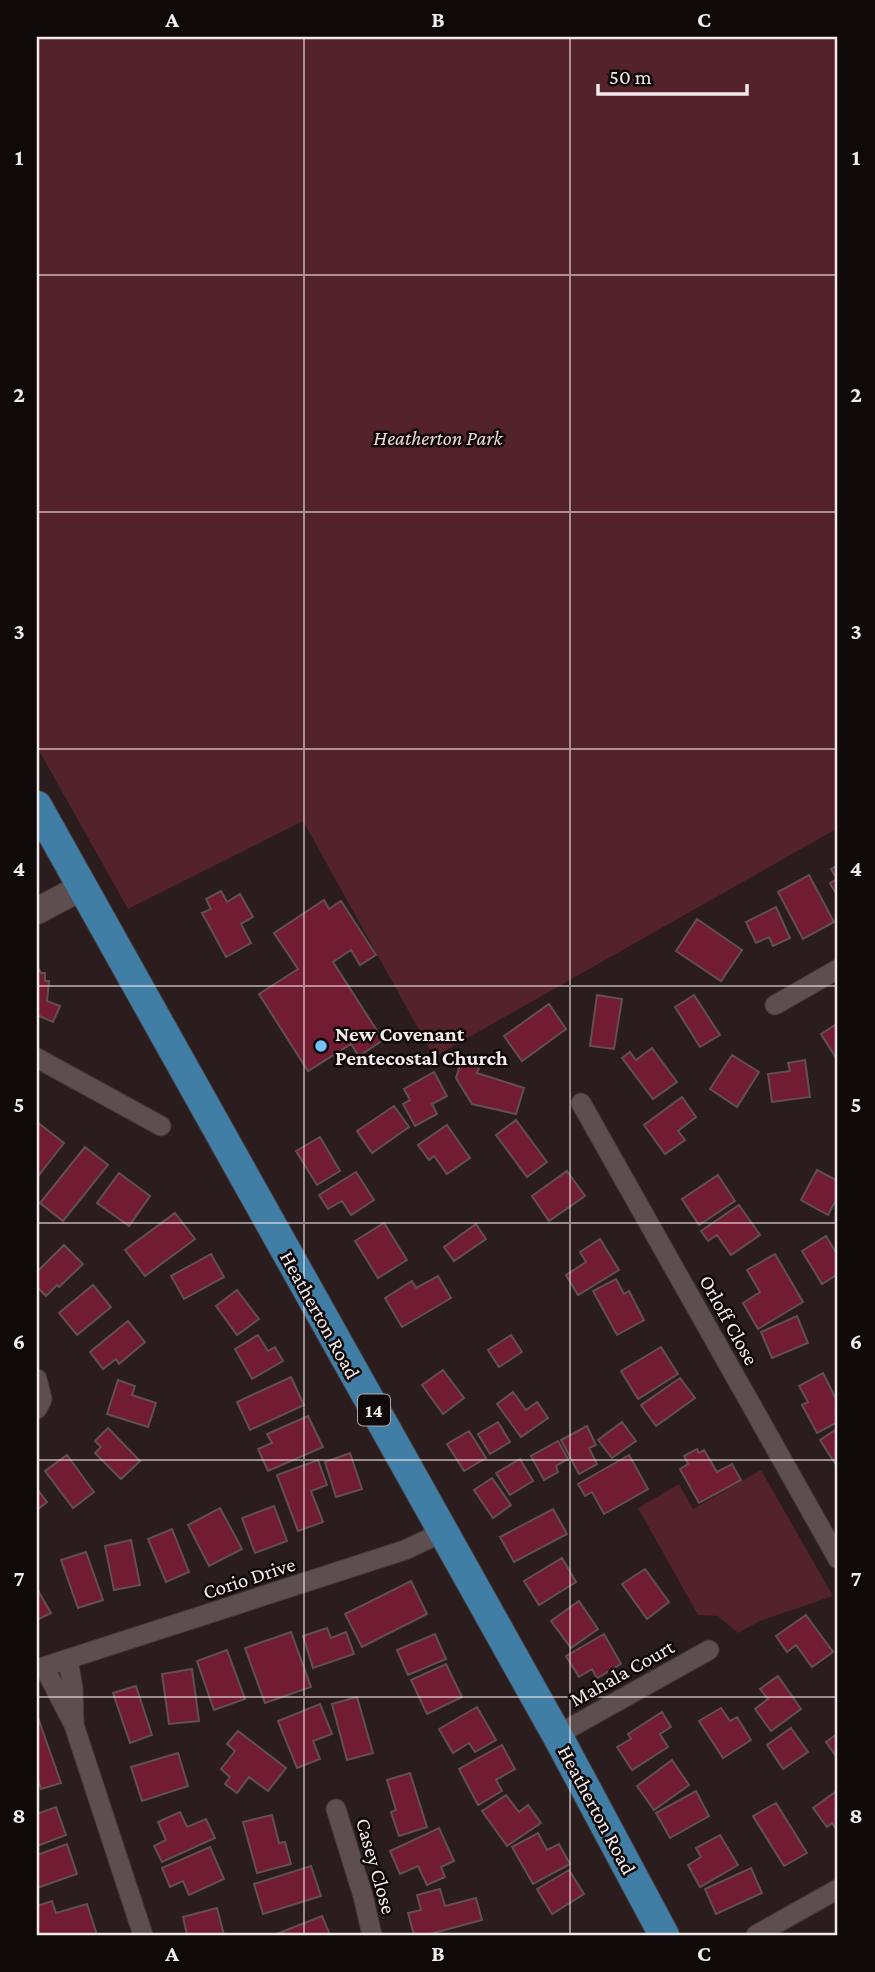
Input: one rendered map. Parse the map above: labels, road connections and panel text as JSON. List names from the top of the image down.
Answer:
{
  "streets": {
    "main road": ["Heatherton Road", "14"],
    "street": [
      "Orloff Close",
      "Corio Drive",
      "Mahala Court",
      "Casey Close"
    ]
  },
  "crossings": [
    ["Heatherton Road", "Corio Drive"],
    ["Heatherton Road", "Mahala Court"]
  ],
  "parks": ["Heatherton Park"],
  "places": ["New Covenant Pentecostal Church"],
  "scale_bar": "50 m",
  "grid": {
    "columns": ["A", "B", "C"],
    "rows": [
      "1",
      "2",
      "3",
      "4",
      "5",
      "6",
      "7",
      "8"
    ]
  }
}
